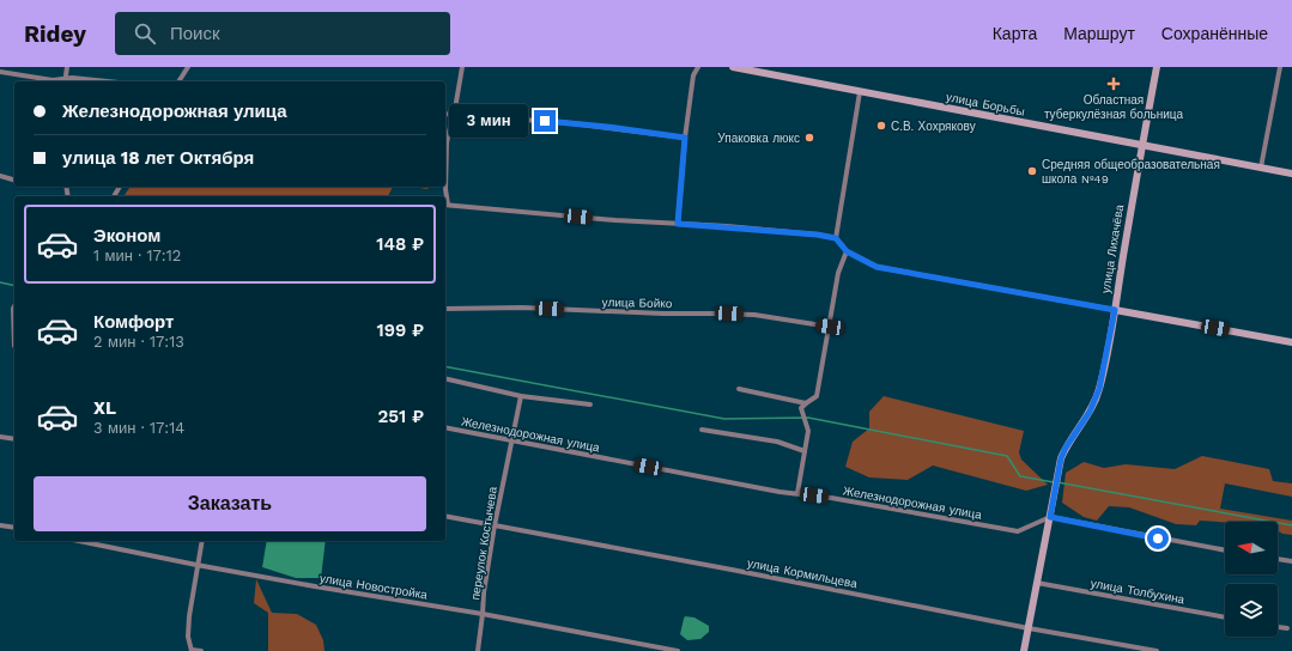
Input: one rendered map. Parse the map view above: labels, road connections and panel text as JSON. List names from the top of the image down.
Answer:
{
  "streets": {
    "street": [
      "улица Борьбы",
      "улица Лихачёва",
      "улица Бойко",
      "Железнодорожная улица",
      "переулок Костычева",
      "улица Кормильцева",
      "улица Новостройка",
      "улица Толбухина"
    ]
  },
  "crossings": [
    ["улица Борьбы", "улица Лихачёва"],
    ["улица Лихачёва", "Железнодорожная улица"],
    ["улица Лихачёва", "улица Кормильцева"],
    ["улица Лихачёва", "улица Толбухина"],
    ["Железнодорожная улица", "переулок Костычева"],
    ["переулок Костычева", "улица Кормильцева"],
    ["переулок Костычева", "улица Новостройка"]
  ],
  "places": {
    "health": ["Областная туберкулёзная больница"],
    "other": ["С.В. Хохрякову", "Упаковка люкс", "Средняя общеобразовательная школа №49"]
  },
  "north": "left",
  "page": {
    "header": "Ridey",
    "search": "Поиск",
    "nav": ["Карта", "Маршрут", "Сохранённые"],
    "banner": ["Железнодорожная улица", "улица 18 лет Октября"],
    "bubble": "3 мин",
    "list": [
      {
        "name": "Эконом",
        "note": "1 мин · 17:12",
        "value": "148 ₽"
      },
      {
        "name": "Комфорт",
        "note": "2 мин · 17:13",
        "value": "199 ₽"
      },
      {
        "name": "XL",
        "note": "3 мин · 17:14",
        "value": "251 ₽"
      }
    ],
    "buttons": "Заказать"
  }
}
